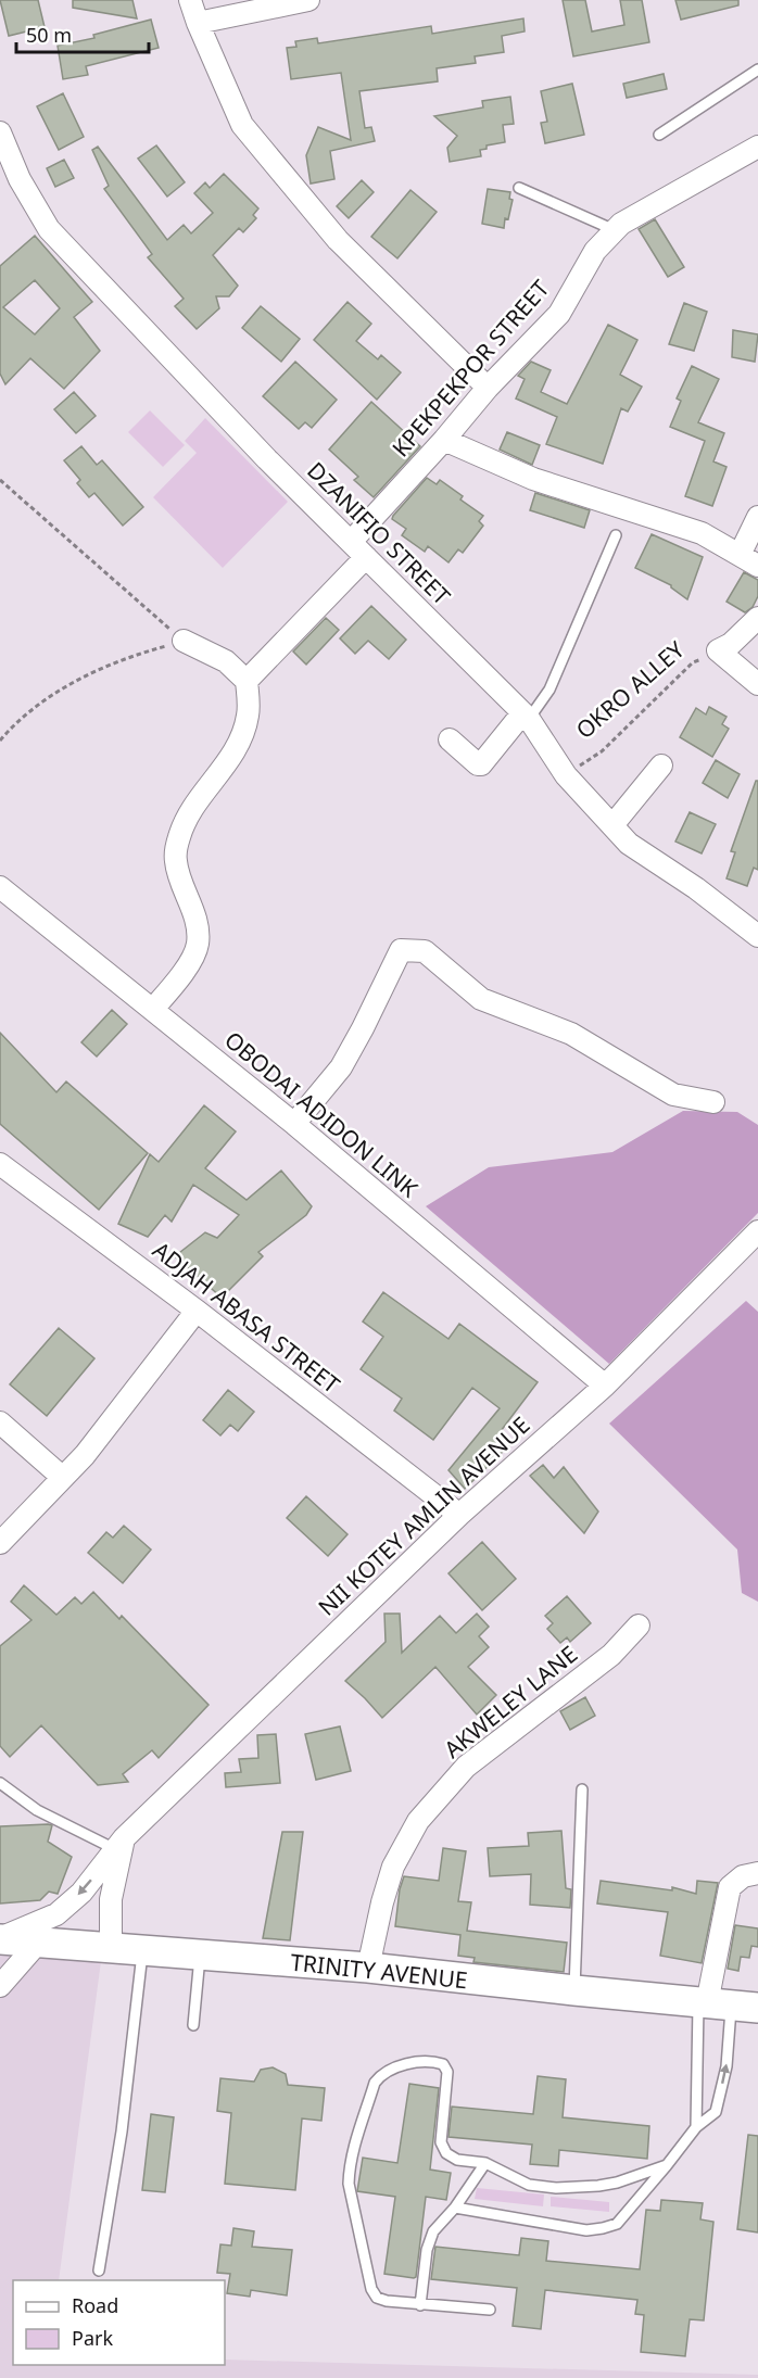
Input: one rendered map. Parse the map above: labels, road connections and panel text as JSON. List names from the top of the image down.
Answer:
{
  "streets": {
    "street": [
      "KPEKPEKPOR STREET",
      "DZANIFIO STREET",
      "OKRO ALLEY",
      "OBODAI ADIDON LINK",
      "ADJAH ABASA STREET",
      "NII KOTEY AMLIN AVENUE",
      "AKWELEY LANE",
      "TRINITY AVENUE"
    ]
  },
  "crossings": [
    ["KPEKPEKPOR STREET", "DZANIFIO STREET"],
    ["DZANIFIO STREET", "OKRO ALLEY"],
    ["OBODAI ADIDON LINK", "NII KOTEY AMLIN AVENUE"],
    ["ADJAH ABASA STREET", "NII KOTEY AMLIN AVENUE"],
    ["NII KOTEY AMLIN AVENUE", "TRINITY AVENUE"],
    ["AKWELEY LANE", "TRINITY AVENUE"]
  ],
  "legend": ["Road", "Park"],
  "scale_bar": "50 m"
}
